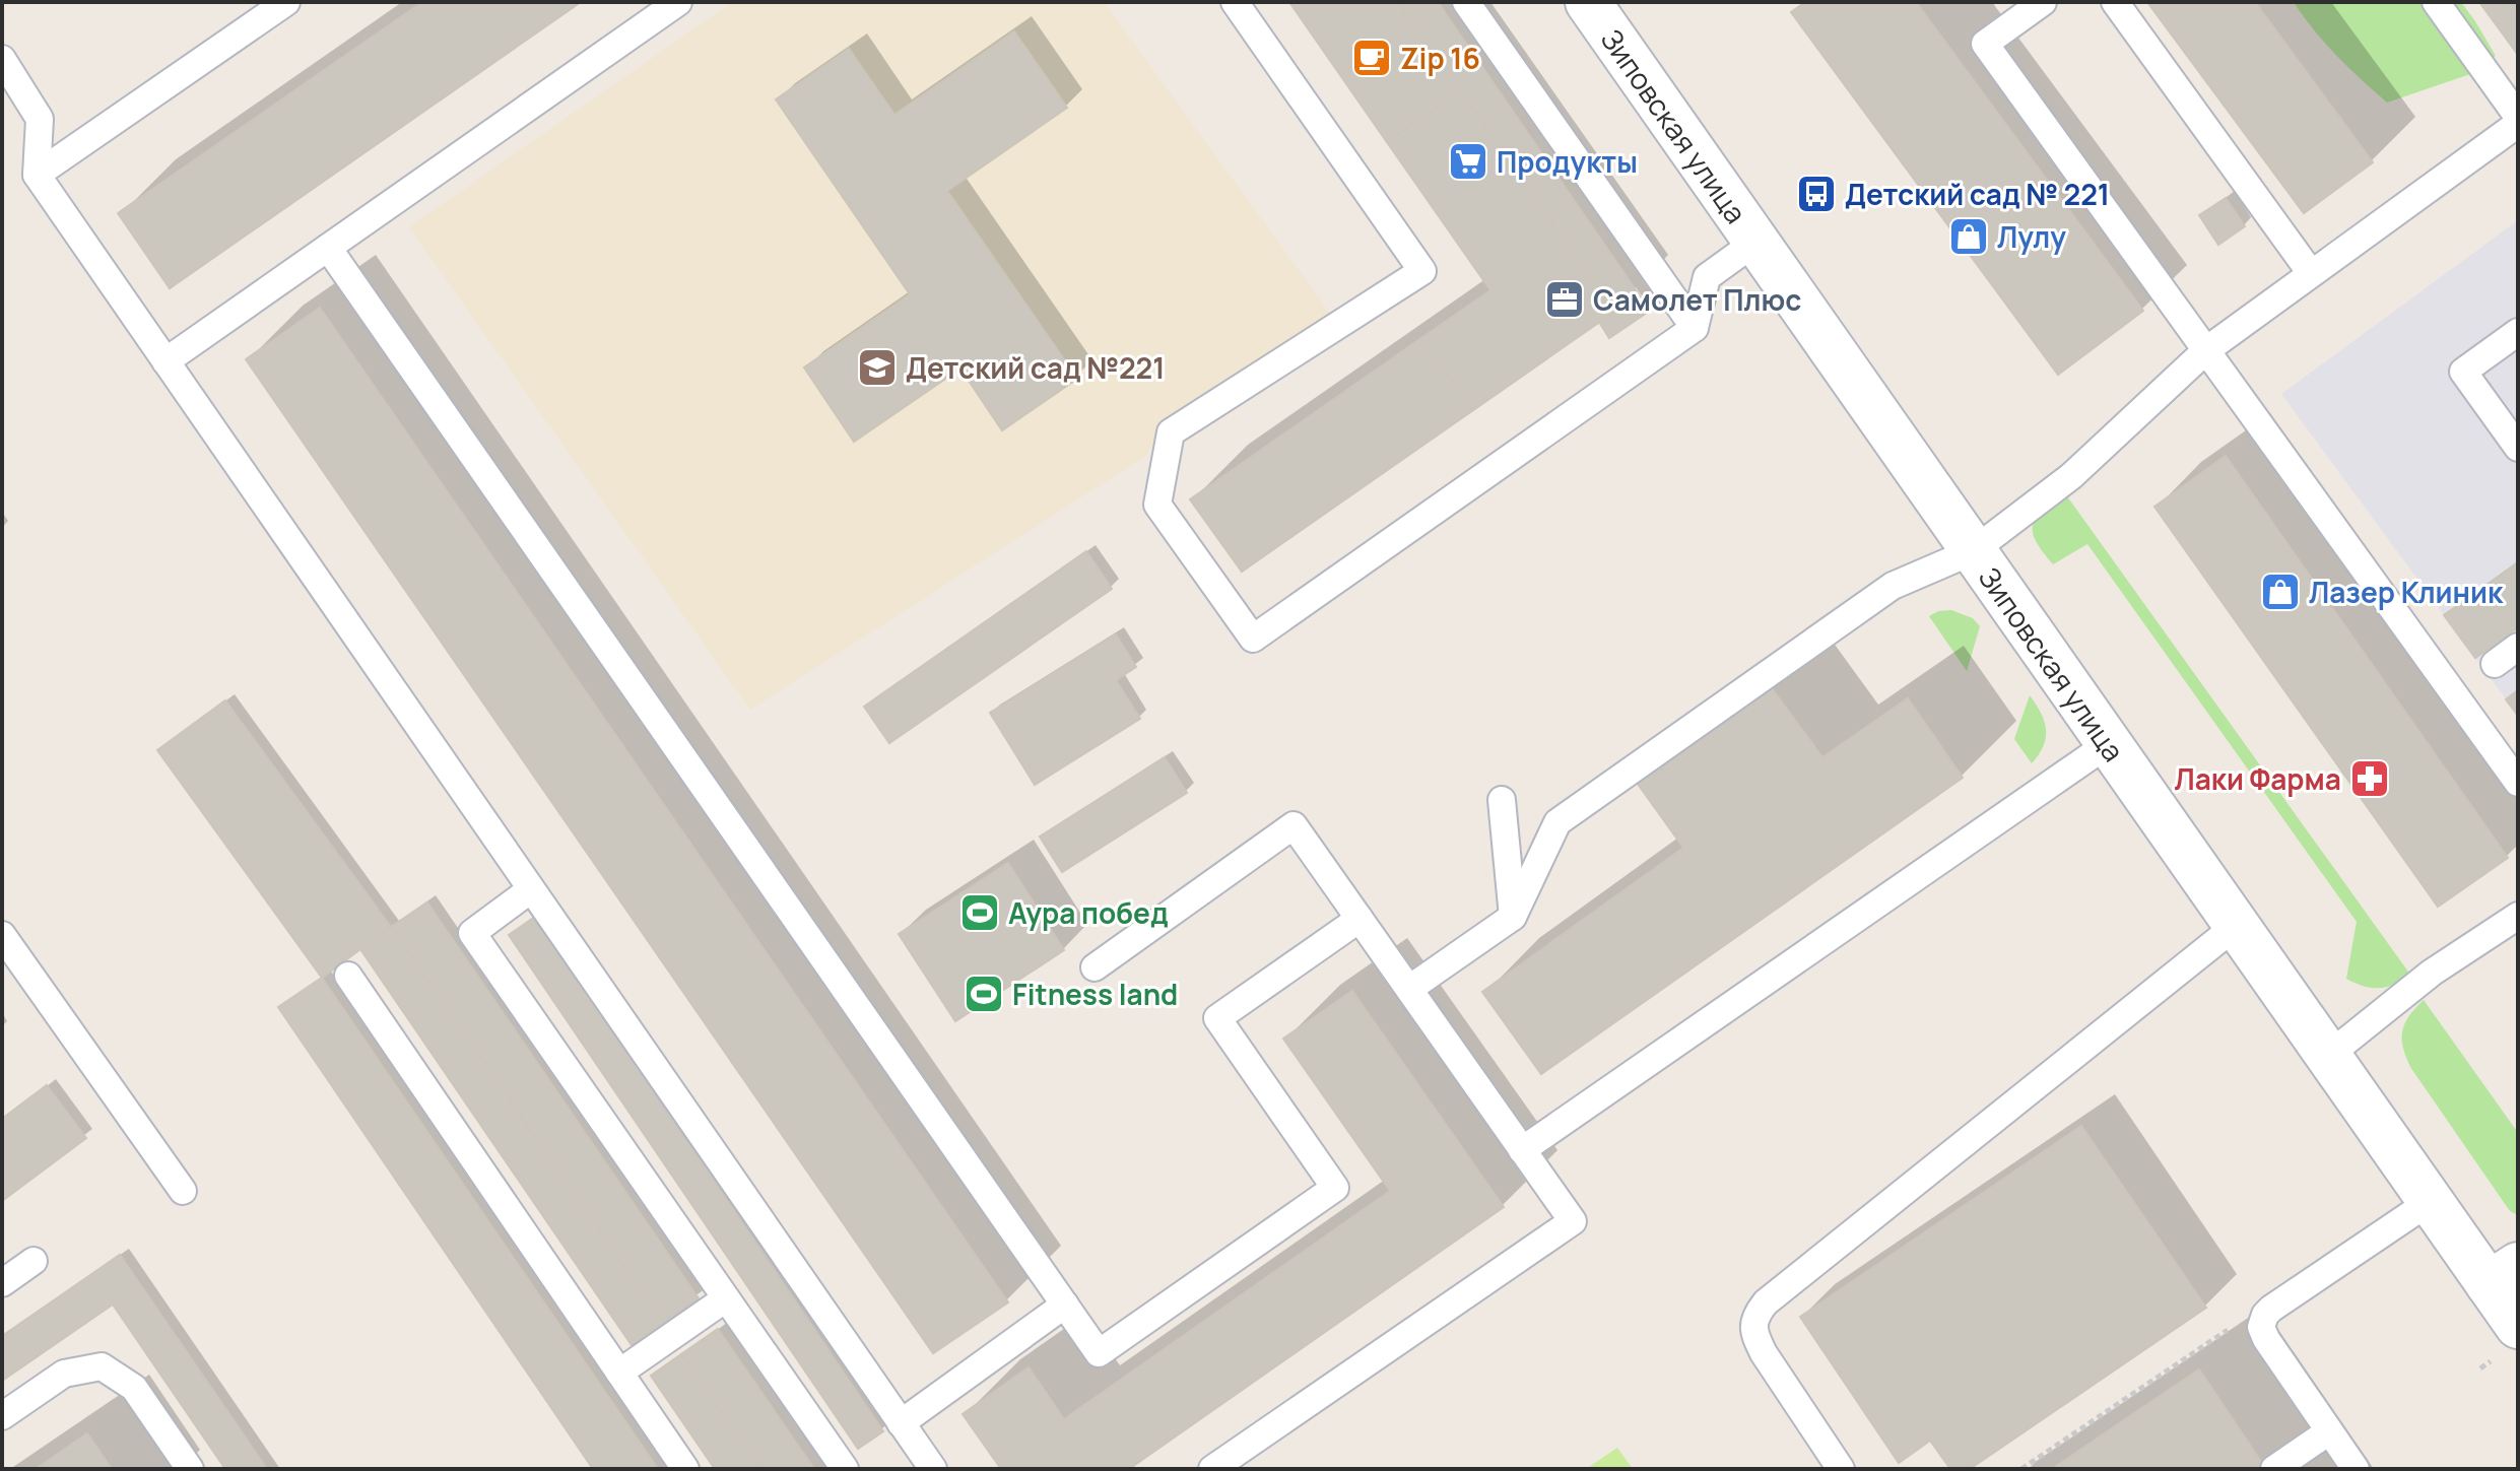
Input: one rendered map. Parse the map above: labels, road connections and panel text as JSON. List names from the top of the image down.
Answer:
{
  "streets": {
    "street": ["Зиповская улица"]
  },
  "places": {
    "cafe": ["Zip 16"],
    "supermarket": ["Продукты"],
    "bus stop": ["Детский сад № 221"],
    "shop": ["Лулу", "Лазер Клиник"],
    "office": ["Самолет Плюс"],
    "school or university": ["Детский сад №221"],
    "pharmacy": ["Лаки Фарма"],
    "sports": ["Аура побед", "Fitness land"]
  }
}
